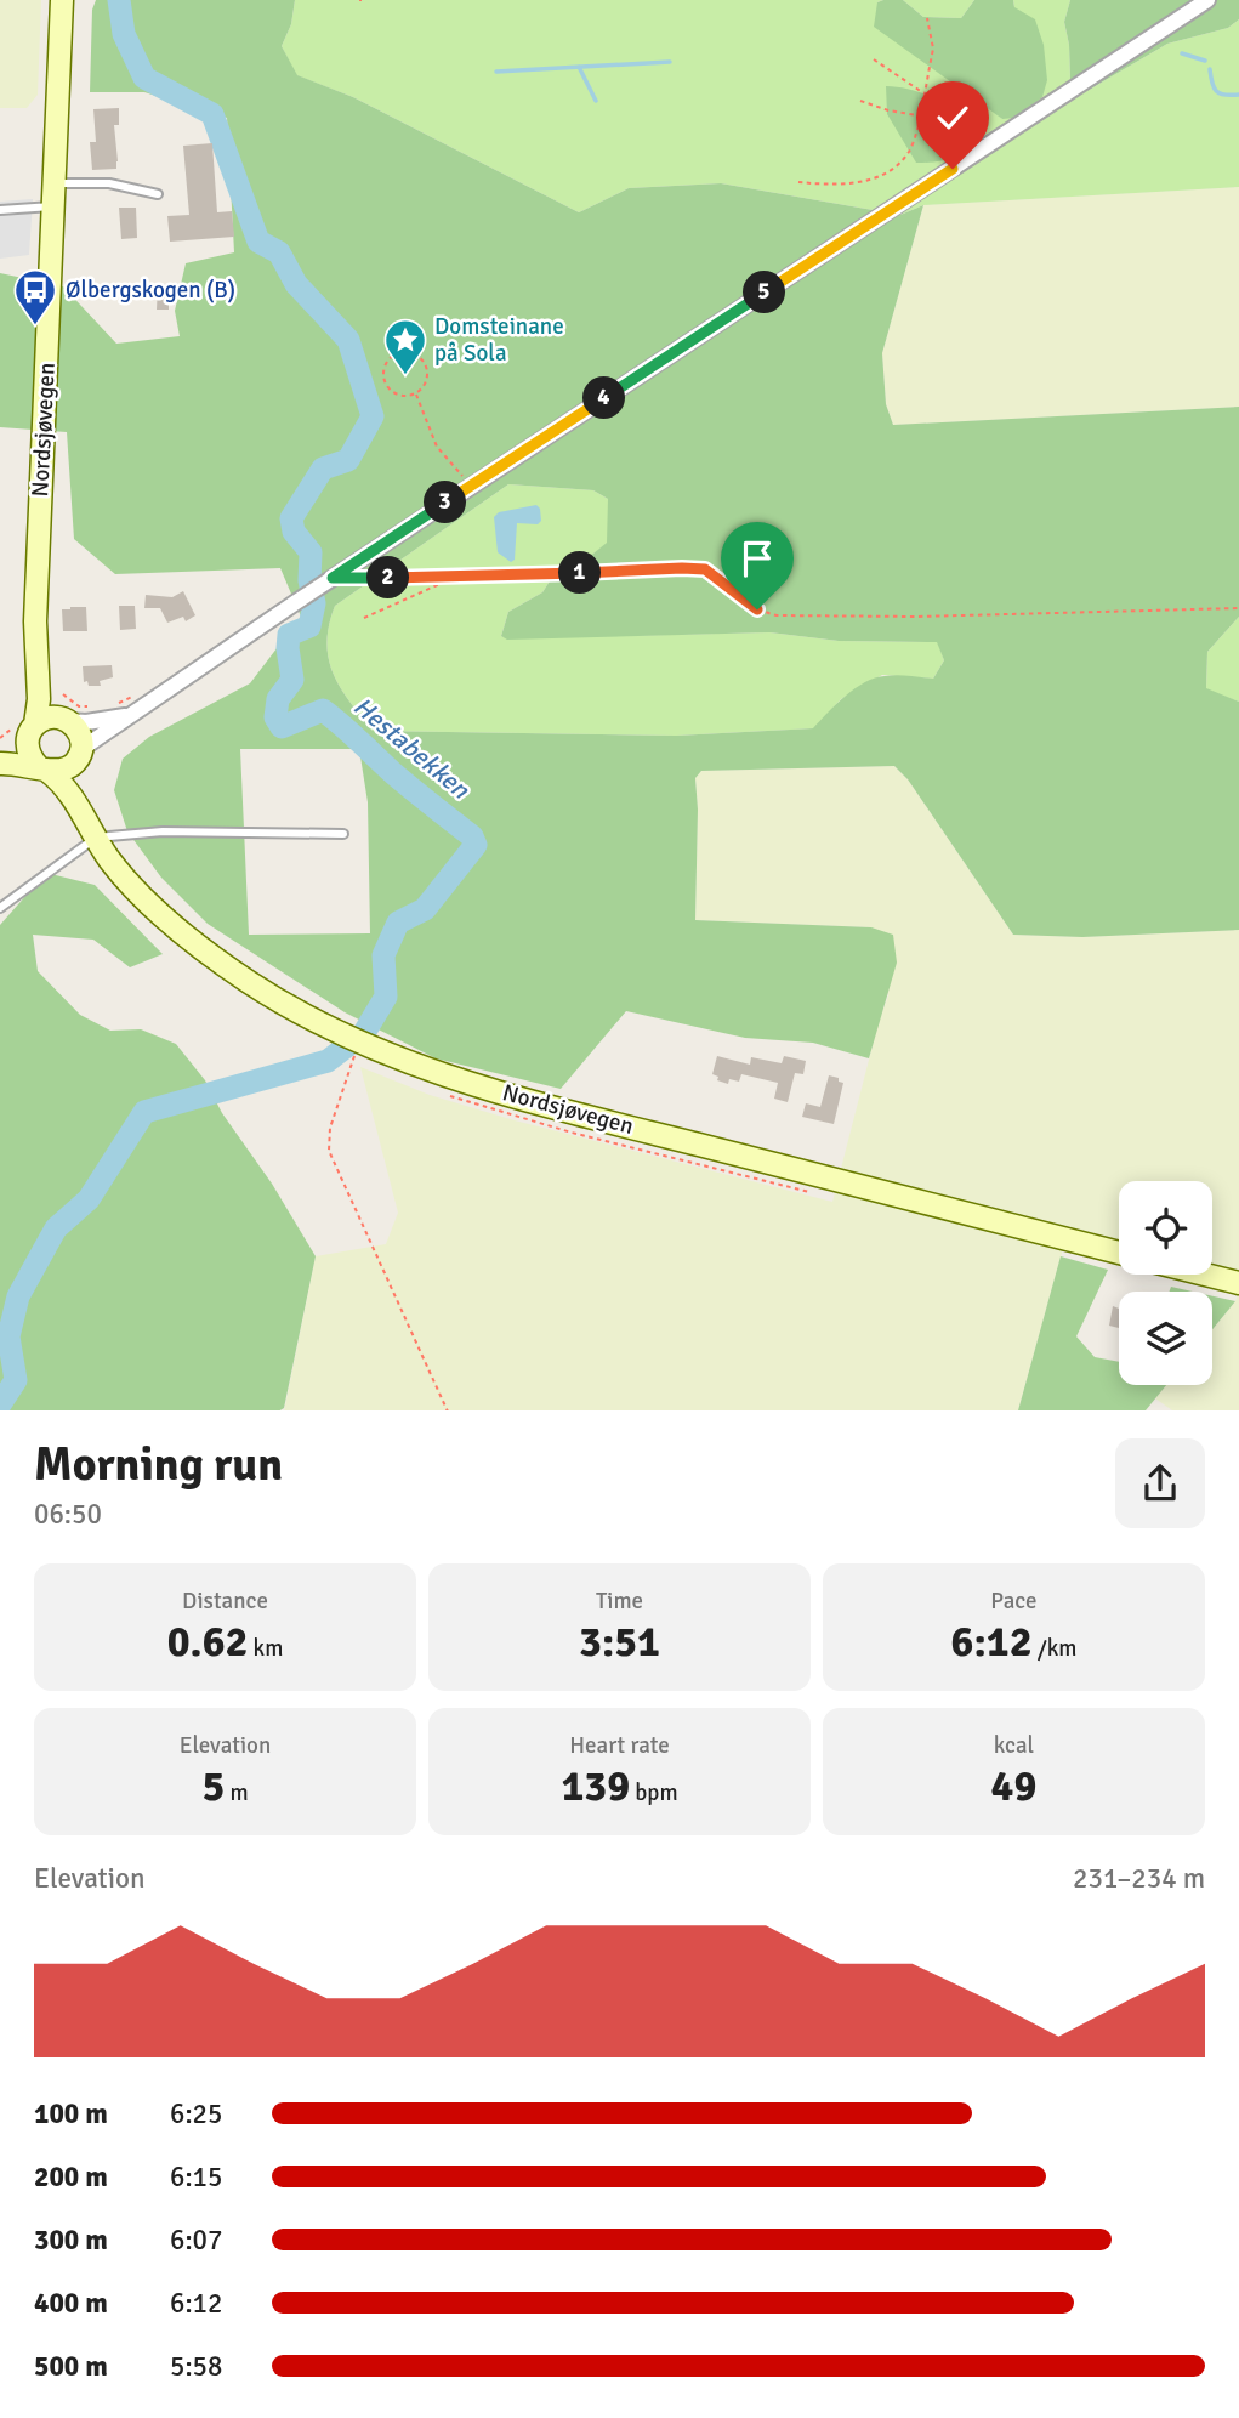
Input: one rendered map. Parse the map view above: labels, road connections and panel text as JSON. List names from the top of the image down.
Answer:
{
  "streets": {
    "main road": ["Nordsjøvegen"]
  },
  "water": ["Hestabekken"],
  "places": {
    "bus stop": ["Ølbergskogen (B)"],
    "place": ["Domsteinane på Sola"]
  },
  "page": {
    "pins": [
      "5",
      "4",
      "3",
      "1",
      "2"
    ],
    "heading": ["Morning run", "06:50"],
    "stats": [
      ["Distance", "0.62 km"],
      ["Time", "3:51"],
      ["Pace", "6:12 /km"],
      ["Elevation", "5 m"],
      ["Heart rate", "139 bpm"],
      ["kcal", "49"]
    ],
    "chart": ["Elevation", "231–234 m"],
    "list": [
      {
        "name": "100 m",
        "note": "6:25"
      },
      {
        "name": "200 m",
        "note": "6:15"
      },
      {
        "name": "300 m",
        "note": "6:07"
      },
      {
        "name": "400 m",
        "note": "6:12"
      },
      {
        "name": "500 m",
        "note": "5:58"
      }
    ]
  }
}
